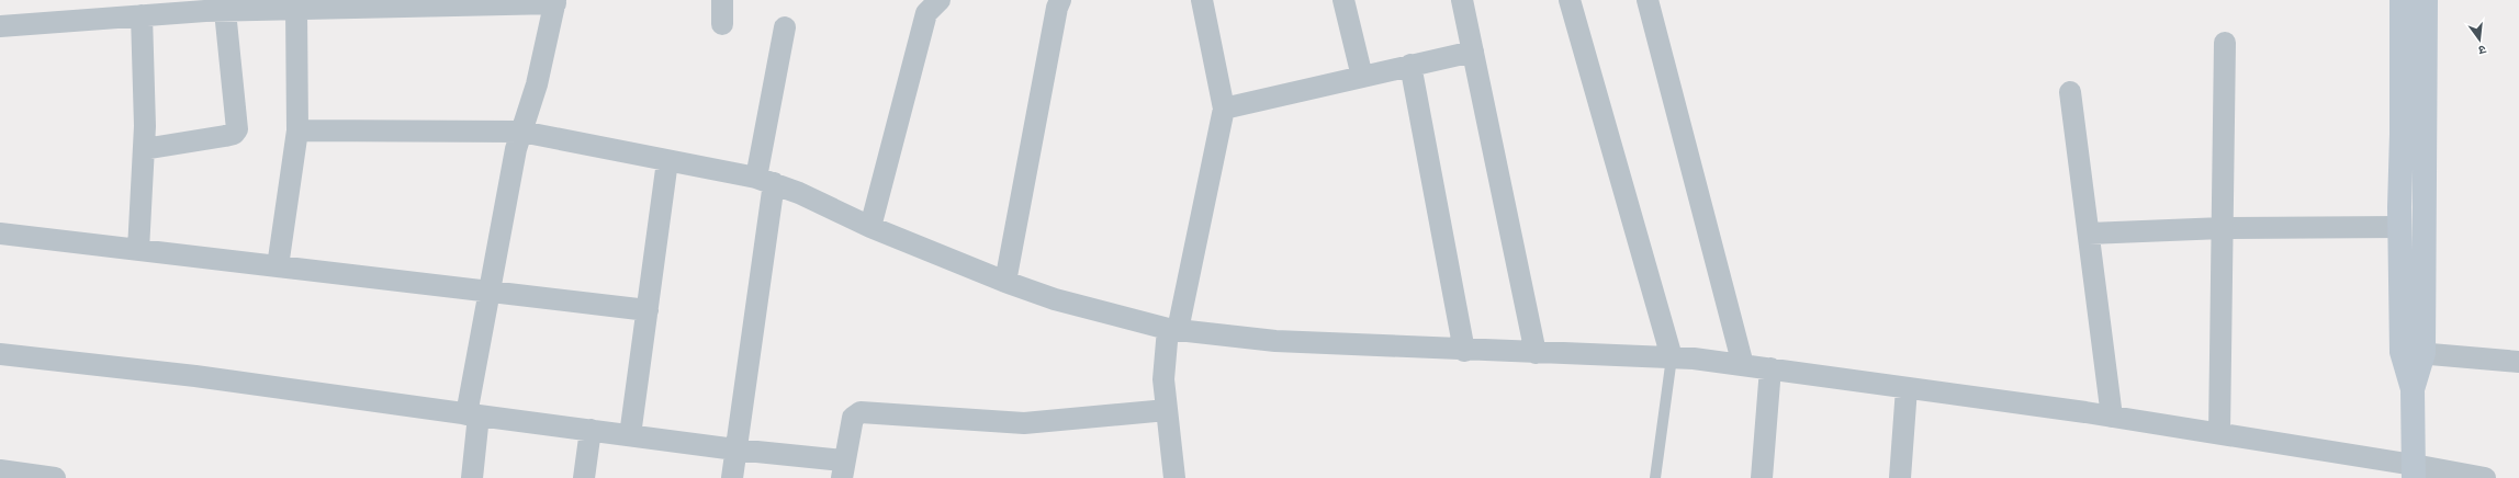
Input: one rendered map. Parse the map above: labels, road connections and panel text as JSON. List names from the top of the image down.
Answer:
{
  "north": "bottom"
}
